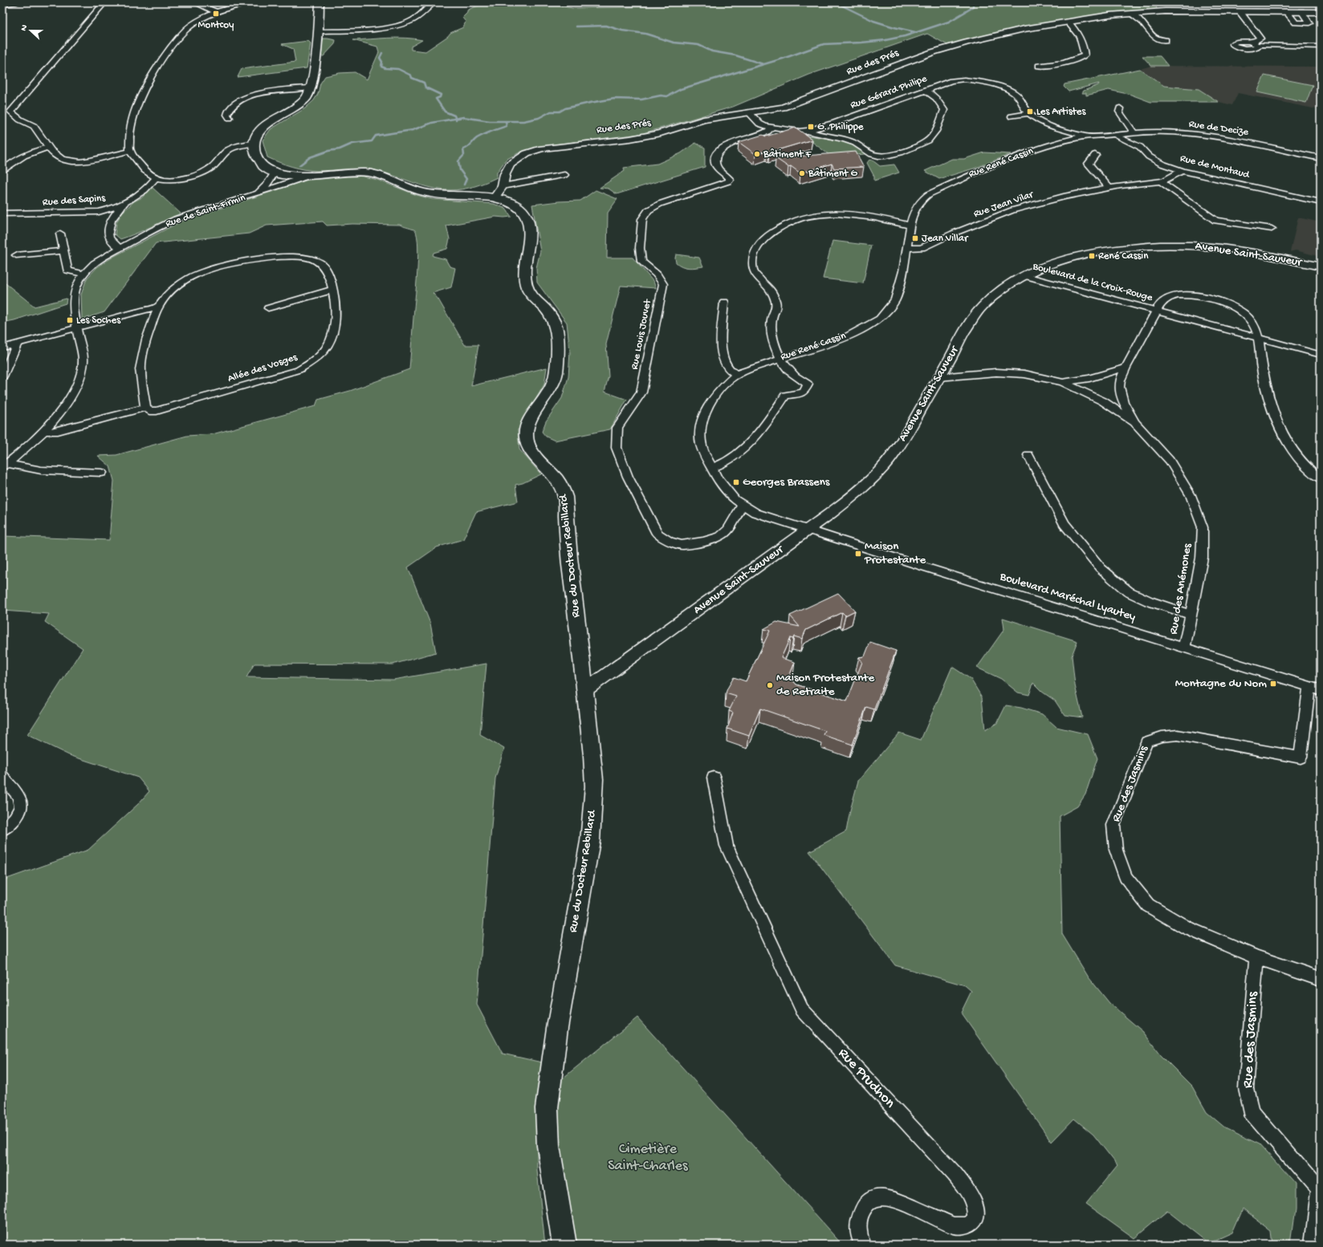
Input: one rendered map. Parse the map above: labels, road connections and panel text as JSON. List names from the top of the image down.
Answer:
{
  "streets": {
    "main road": ["Rue du Docteur Rebillard"],
    "street": [
      "Rue des Prés",
      "Rue Gérard Philipe",
      "Rue de Decize",
      "Rue René Cassin",
      "Rue de Montaud",
      "Rue des Sapins",
      "Rue Jean Vilar",
      "Rue de Saint-Firmin",
      "Avenue Saint-Sauveur",
      "Boulevard de la Croix-Rouge",
      "Rue Louis Jouvet",
      "Allée des Vosges",
      "Rue des Anémones",
      "Boulevard Maréchal Lyautey",
      "Rue des Jasmins",
      "Rue Prudhon"
    ]
  },
  "crossings": [
    ["Rue des Prés", "Rue Gérard Philipe"],
    ["Rue des Prés", "Rue du Docteur Rebillard"],
    ["Rue Gérard Philipe", "Rue René Cassin"],
    ["Rue Gérard Philipe", "Rue Louis Jouvet"],
    ["Rue de Decize", "Rue René Cassin"],
    ["Rue de Decize", "Rue de Montaud"],
    ["Rue René Cassin", "Rue de Montaud"],
    ["Rue René Cassin", "Rue Jean Vilar"],
    ["Rue René Cassin", "Avenue Saint-Sauveur"],
    ["Rue René Cassin", "Rue Louis Jouvet"],
    ["Rue René Cassin", "Boulevard Maréchal Lyautey"],
    ["Rue de Montaud", "Rue Jean Vilar"],
    ["Rue de Saint-Firmin", "Allée des Vosges"],
    ["Rue de Saint-Firmin", "Rue du Docteur Rebillard"],
    ["Avenue Saint-Sauveur", "Boulevard de la Croix-Rouge"],
    ["Avenue Saint-Sauveur", "Rue du Docteur Rebillard"],
    ["Avenue Saint-Sauveur", "Rue des Anémones"],
    ["Avenue Saint-Sauveur", "Boulevard Maréchal Lyautey"],
    ["Boulevard de la Croix-Rouge", "Rue des Anémones"],
    ["Rue des Anémones", "Boulevard Maréchal Lyautey"],
    ["Boulevard Maréchal Lyautey", "Rue des Jasmins"]
  ],
  "parks": ["Cimetière Saint-Charles"],
  "places": {
    "transit": [
      "Montcoy",
      "Les Artistes",
      "G. Philippe",
      "Jean Villar",
      "René Cassin",
      "Les Soches",
      "Georges Brassens",
      "Maison Protestante",
      "Montagne du Nom"
    ],
    "other": ["Bâtiment F", "Bâtiment G", "Maison Protestante de Retraite"]
  },
  "north": "left"
}
